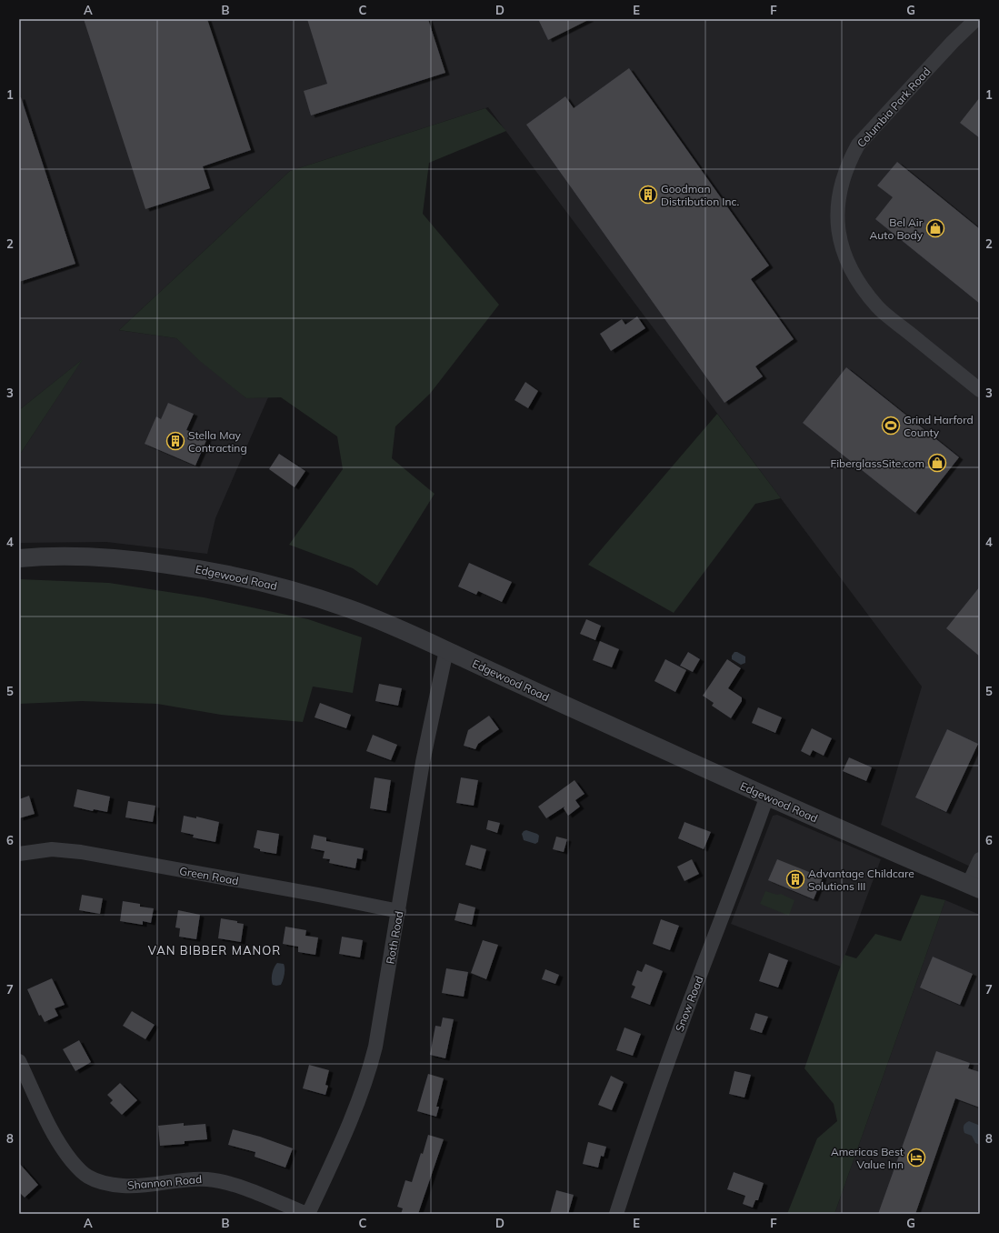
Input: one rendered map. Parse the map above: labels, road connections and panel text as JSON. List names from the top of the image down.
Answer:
{
  "streets": {
    "street": [
      "Columbia Park Road",
      "Edgewood Road",
      "Green Road",
      "Roth Road",
      "Snow Road",
      "Shannon Road"
    ]
  },
  "crossings": [
    ["Edgewood Road", "Roth Road"],
    ["Edgewood Road", "Snow Road"],
    ["Green Road", "Roth Road"],
    ["Roth Road", "Shannon Road"]
  ],
  "districts": ["VAN BIBBER MANOR"],
  "places": {
    "building": ["Goodman Distribution Inc.", "Stella May Contracting", "Advantage Childcare Solutions III"],
    "shop": ["Bel Air Auto Body", "FiberglassSite.com"],
    "sports": ["Grind Harford County"],
    "hotel": ["Americas Best Value Inn"]
  },
  "grid": {
    "columns": [
      "A",
      "B",
      "C",
      "D",
      "E",
      "F",
      "G"
    ],
    "rows": [
      "1",
      "2",
      "3",
      "4",
      "5",
      "6",
      "7",
      "8"
    ]
  }
}
